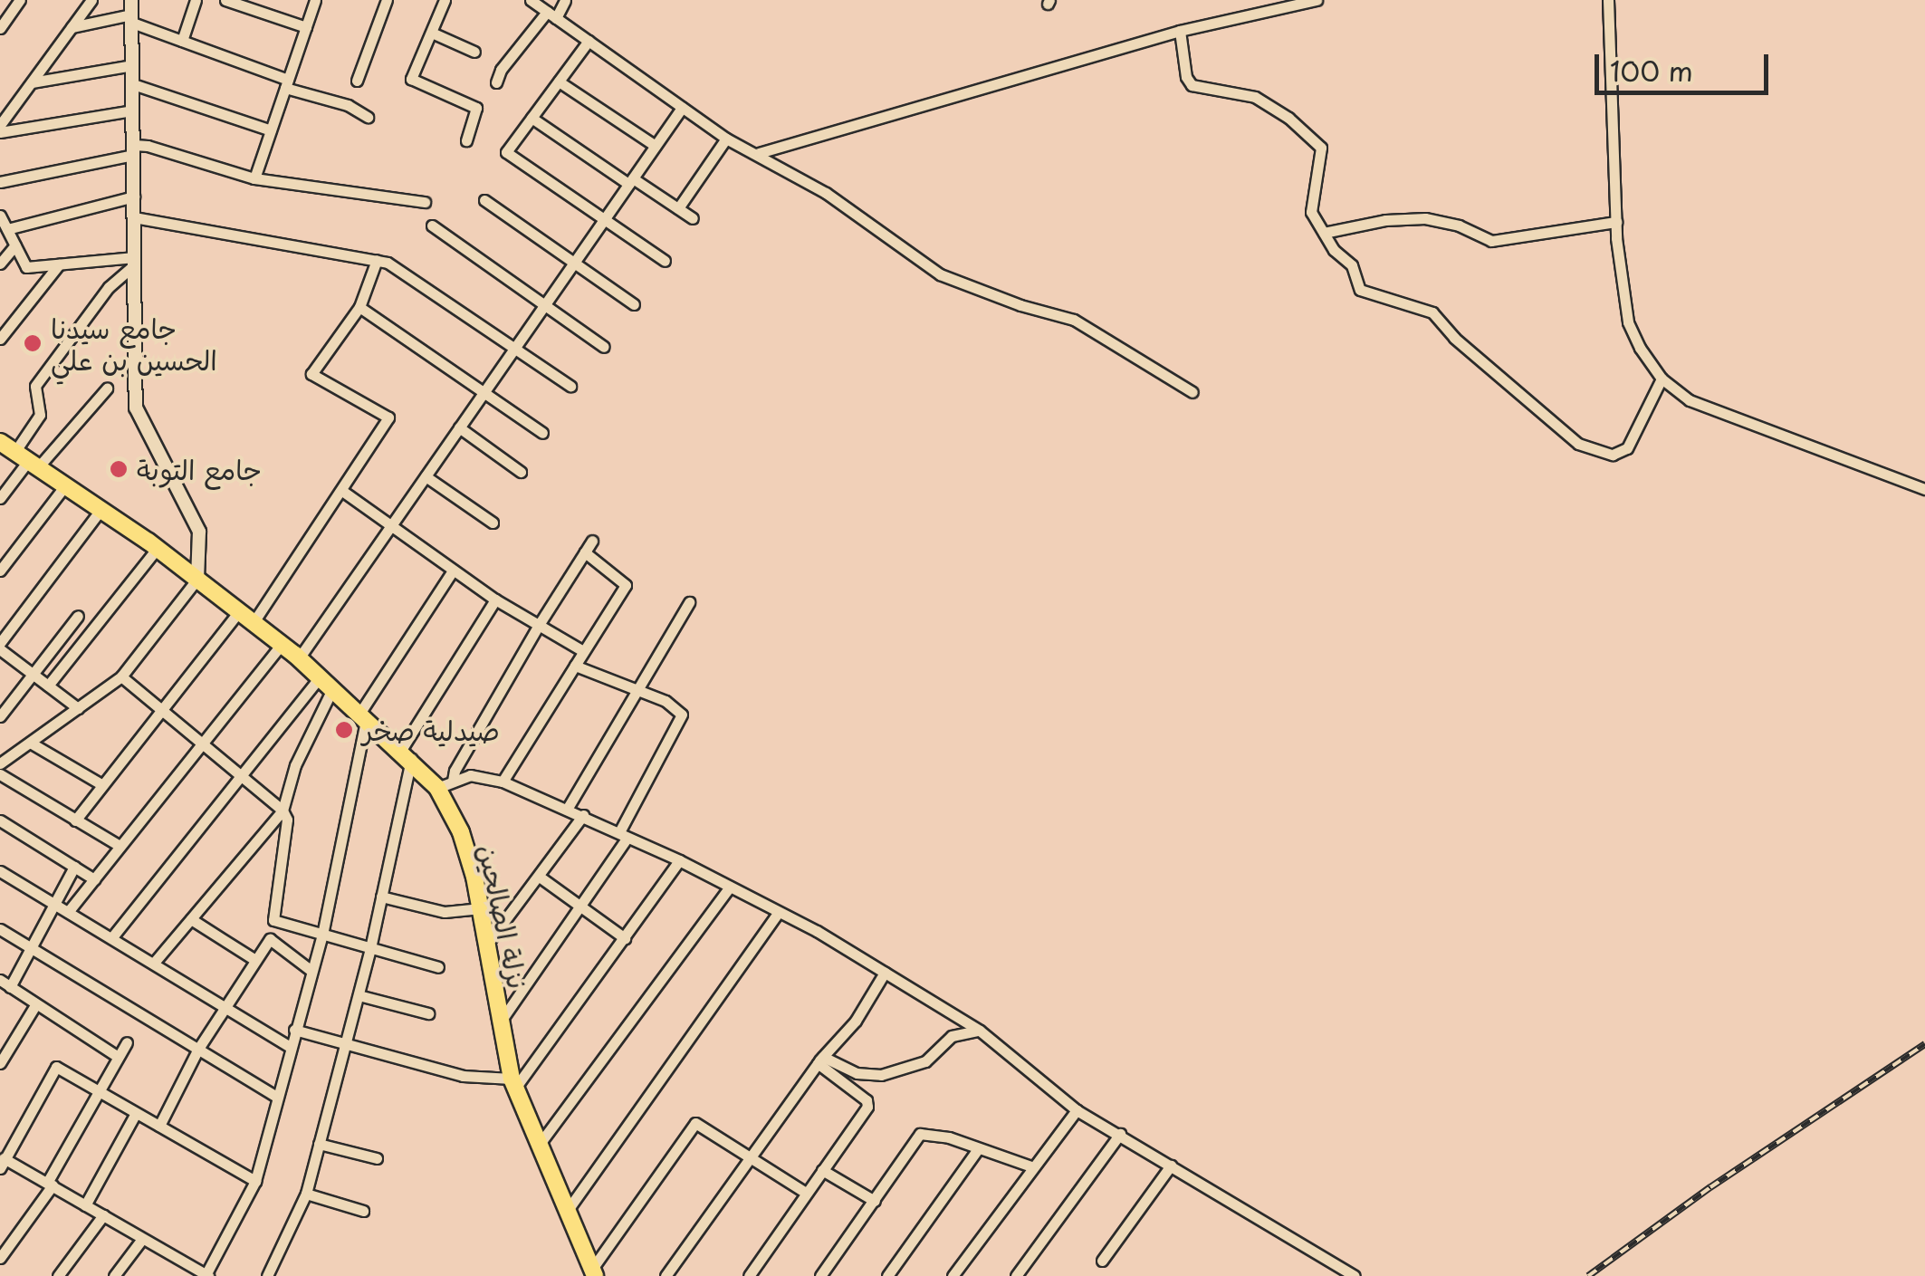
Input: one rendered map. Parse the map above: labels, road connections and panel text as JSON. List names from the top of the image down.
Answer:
{
  "streets": {
    "main road": ["نزلة الصالحين"]
  },
  "places": ["جامع سيدنا الحسين بن علي", "جامع التوبة", "صيدلية صخر"],
  "scale_bar": "100 m"
}
